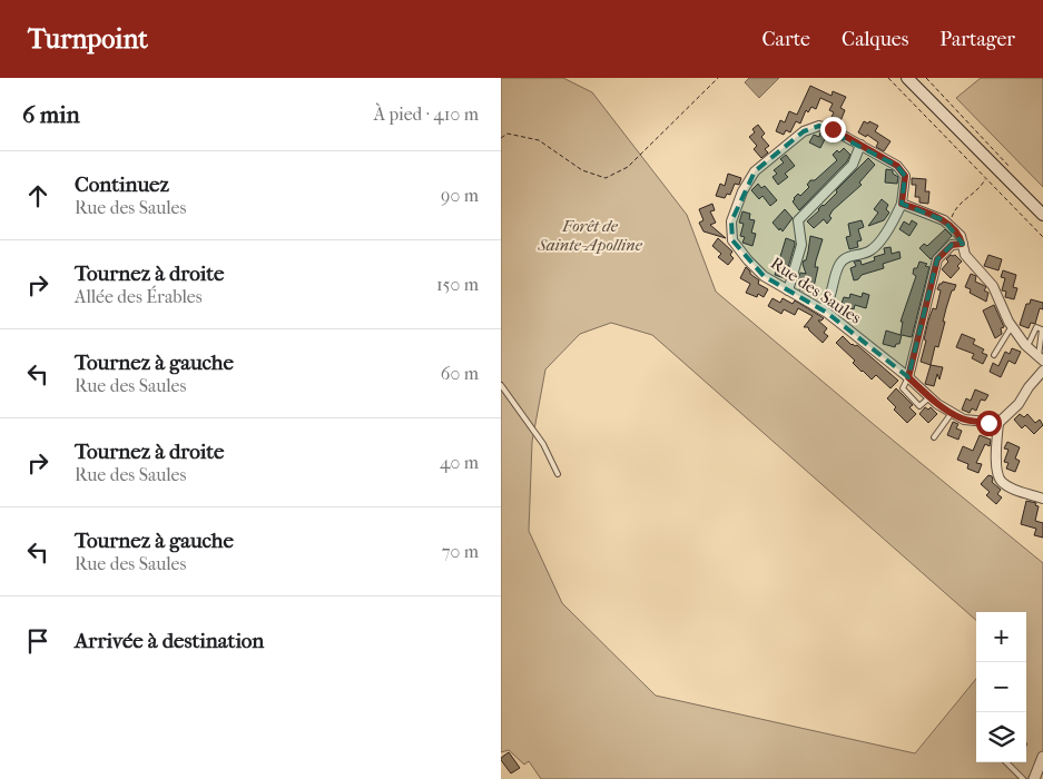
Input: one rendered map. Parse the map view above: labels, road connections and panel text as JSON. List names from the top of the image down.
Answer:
{
  "streets": {
    "street": ["Rue des Saules"]
  },
  "parks": ["Forêt de Sainte-Apolline"],
  "page": {
    "header": "Turnpoint",
    "nav": ["Carte", "Calques", "Partager"],
    "heading": ["6 min", "À pied · 410 m"],
    "list": [
      ["Continuez", "Rue des Saules", "90 m"],
      ["Tournez à droite", "Allée des Érables", "150 m"],
      ["Tournez à gauche", "Rue des Saules", "60 m"],
      ["Tournez à droite", "Rue des Saules", "40 m"],
      ["Tournez à gauche", "Rue des Saules", "70 m"],
      "Arrivée à destination"
    ],
    "map_buttons": ["+", "−"]
  }
}
